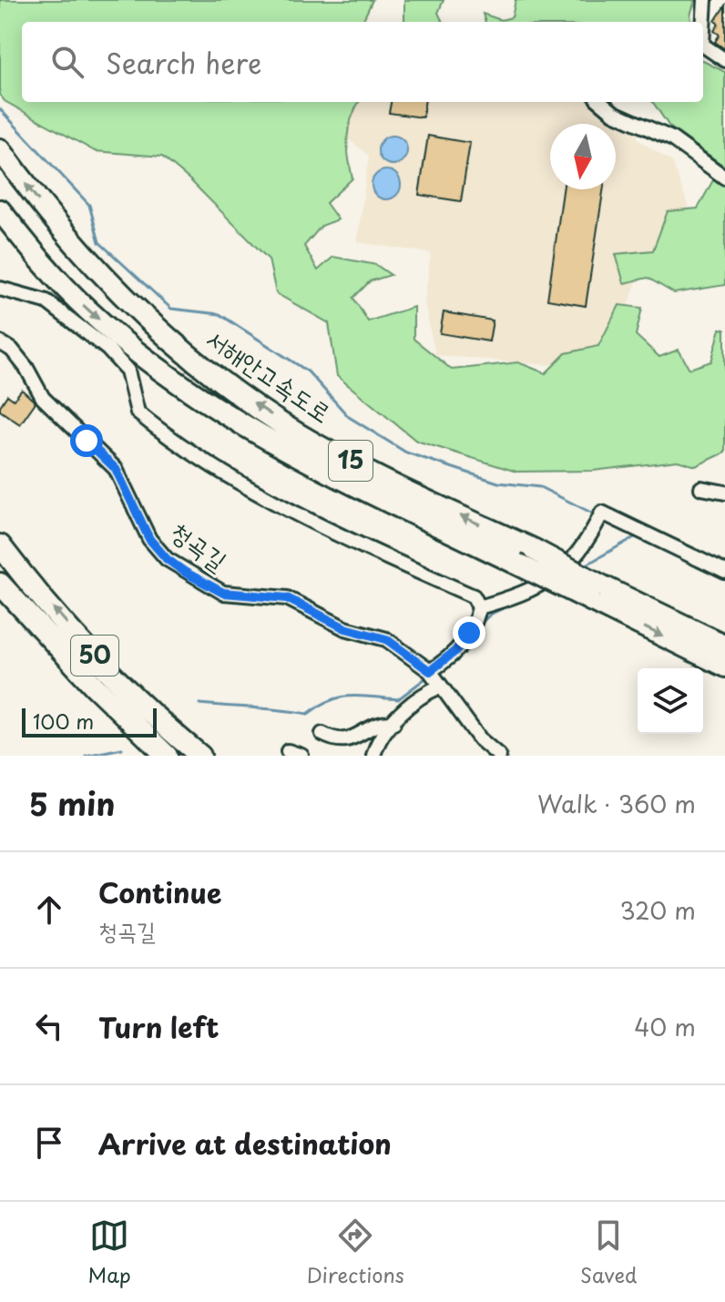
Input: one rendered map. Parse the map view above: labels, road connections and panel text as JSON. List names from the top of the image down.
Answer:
{
  "streets": {
    "highway": ["서해안고속도로", "15", "50"],
    "street": ["청곡길"]
  },
  "scale_bar": "100 m",
  "north": "bottom",
  "page": {
    "search": "Search here",
    "scale": "100 m",
    "heading": ["5 min", "Walk · 360 m"],
    "list": [
      ["Continue", "청곡길", "320 m"],
      ["Turn left", "40 m"],
      "Arrive at destination"
    ],
    "nav": ["Map", "Directions", "Saved"]
  }
}
